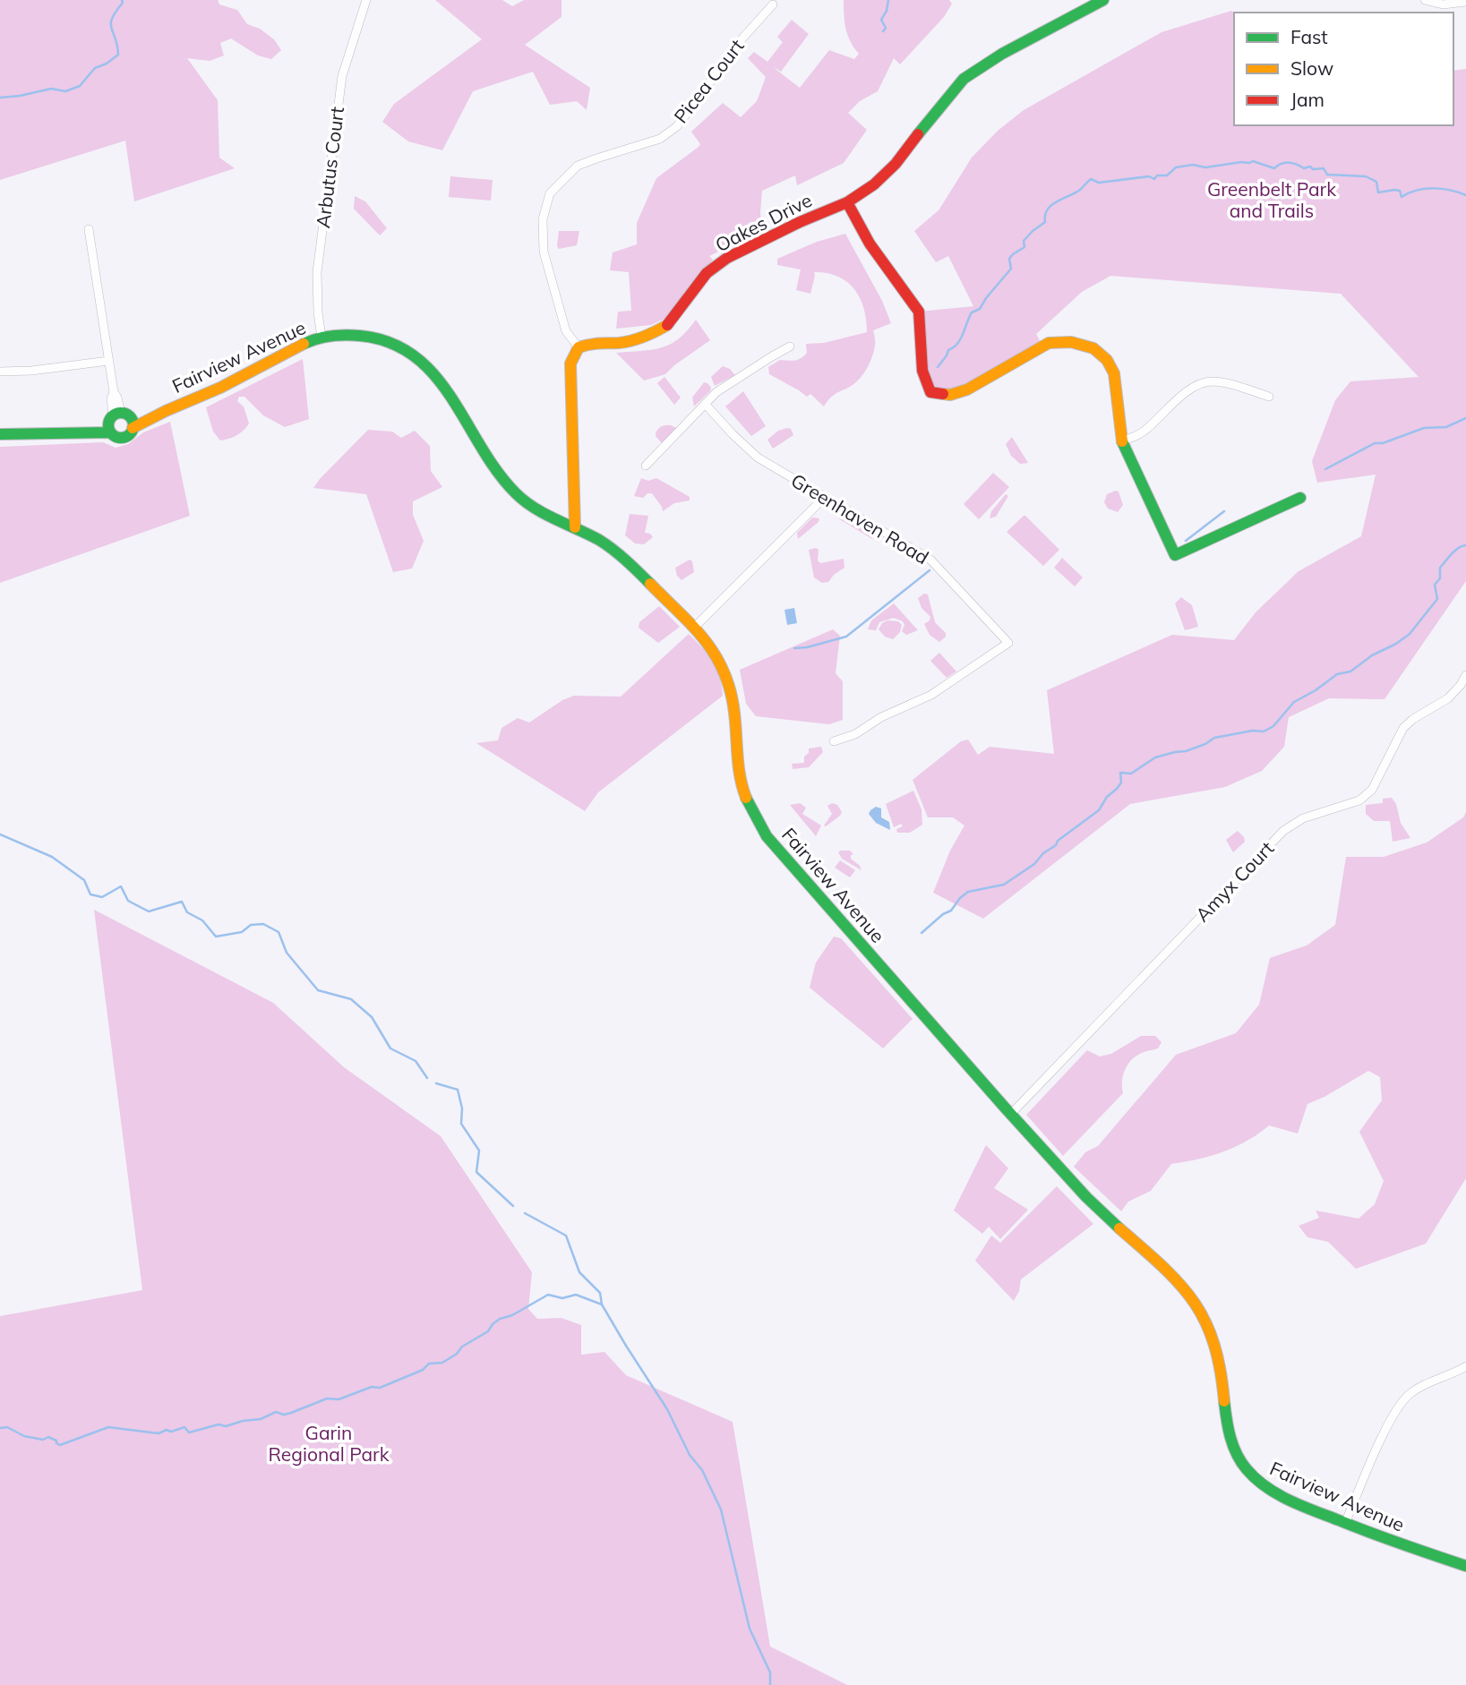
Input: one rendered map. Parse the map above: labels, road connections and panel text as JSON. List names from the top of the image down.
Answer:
{
  "streets": {
    "main road": ["Oakes Drive", "Fairview Avenue"],
    "street": [
      "Picea Court",
      "Arbutus Court",
      "Greenhaven Road",
      "Amyx Court"
    ]
  },
  "crossings": [
    ["Picea Court", "Oakes Drive"],
    ["Arbutus Court", "Fairview Avenue"],
    ["Fairview Avenue", "Amyx Court"]
  ],
  "parks": ["Greenbelt Park and Trails", "Garin Regional Park"],
  "legend": ["Fast", "Slow", "Jam"]
}
